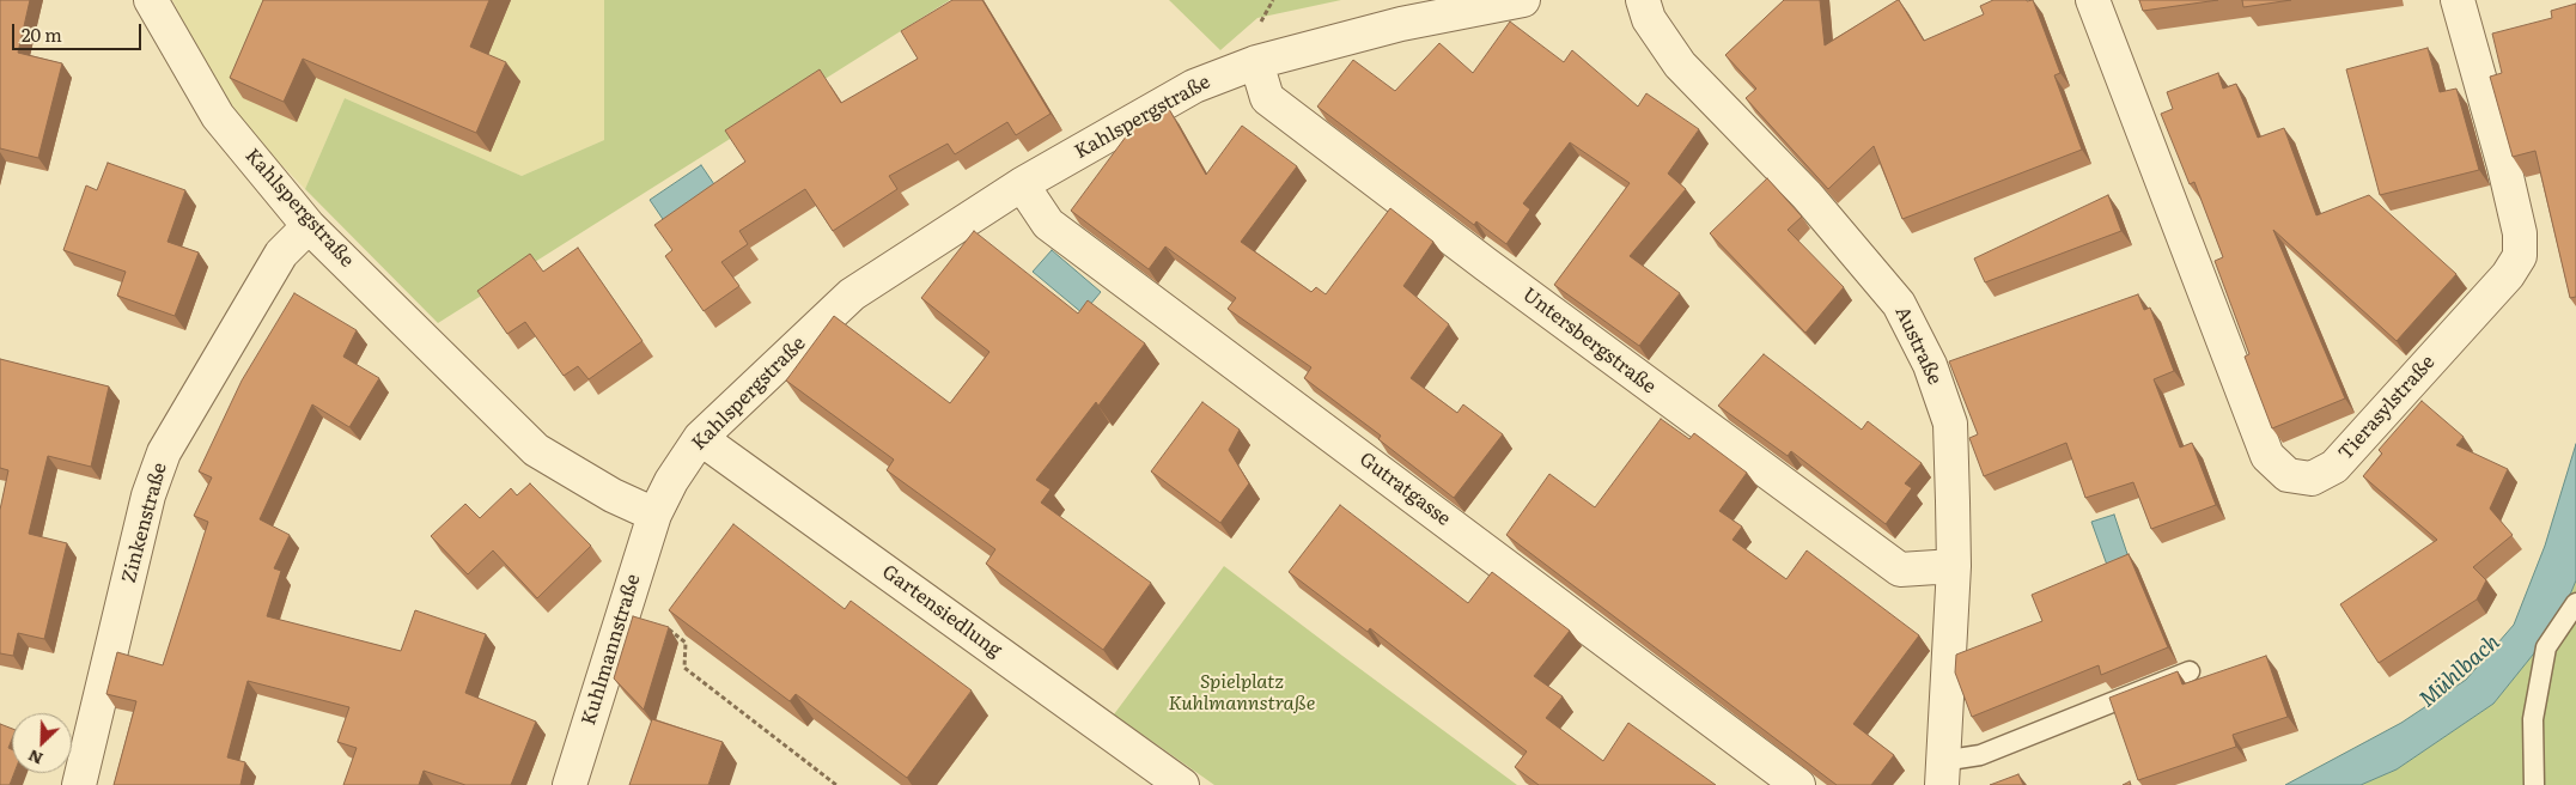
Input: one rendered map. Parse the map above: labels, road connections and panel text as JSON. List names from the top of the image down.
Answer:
{
  "streets": {
    "street": [
      "Kahlspergstraße",
      "Untersbergstraße",
      "Austraße",
      "Tierasylstraße",
      "Gutratgasse",
      "Zinkenstraße",
      "Gartensiedlung",
      "Kuhlmannstraße"
    ]
  },
  "crossings": [
    ["Kahlspergstraße", "Untersbergstraße"],
    ["Kahlspergstraße", "Gutratgasse"],
    ["Kahlspergstraße", "Zinkenstraße"],
    ["Kahlspergstraße", "Gartensiedlung"],
    ["Kahlspergstraße", "Kuhlmannstraße"],
    ["Untersbergstraße", "Austraße"]
  ],
  "water": ["Mühlbach"],
  "parks": ["Spielplatz Kuhlmannstraße"],
  "scale_bar": "20 m",
  "north": "bottom left"
}
